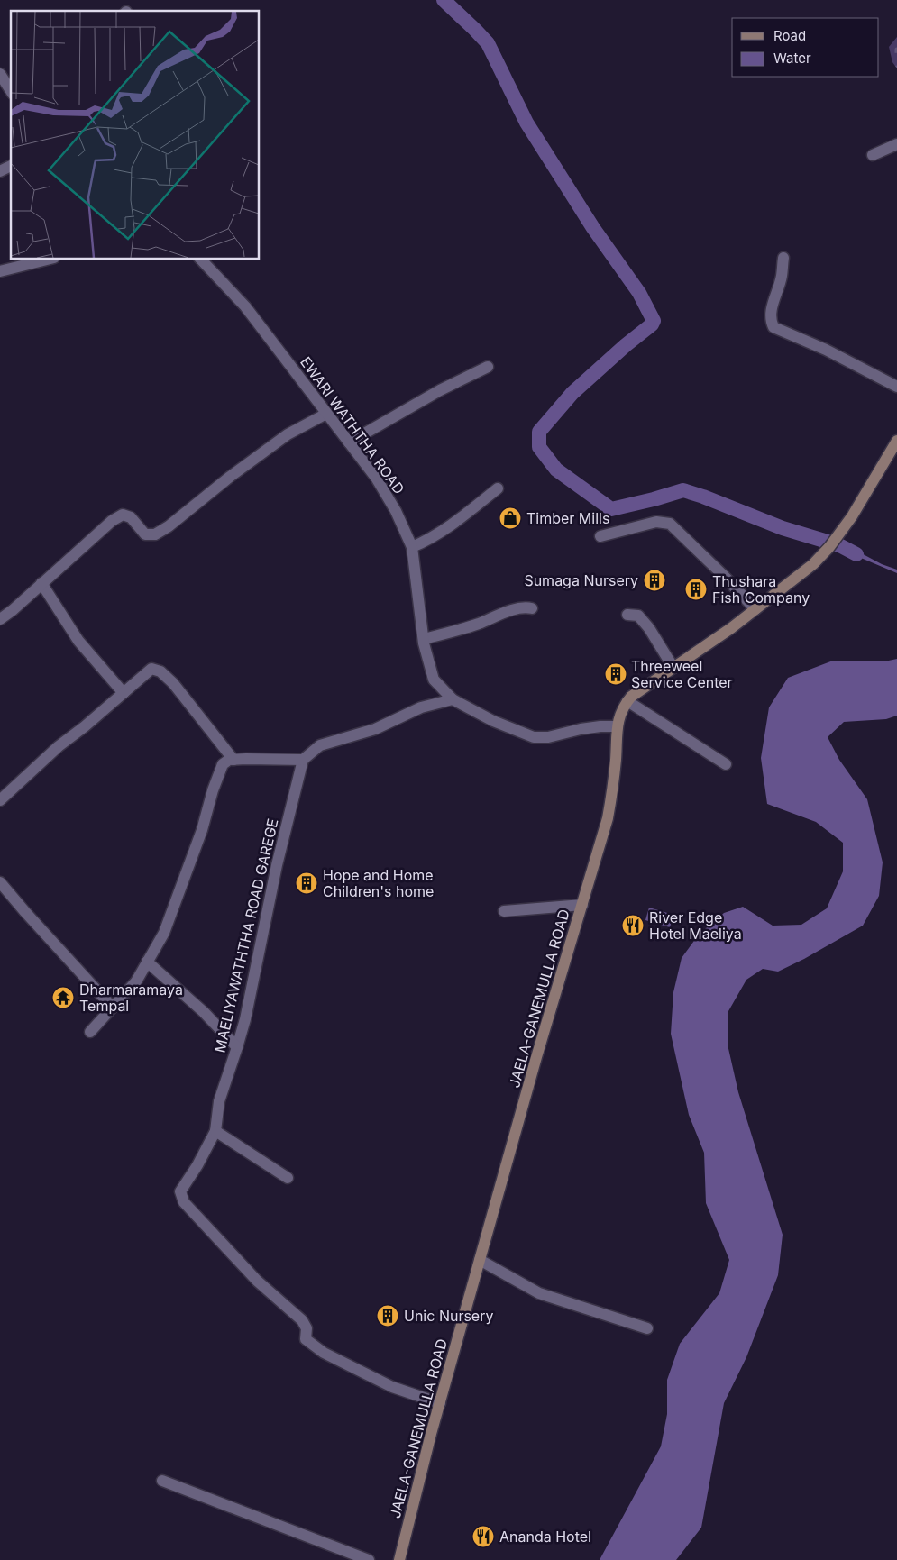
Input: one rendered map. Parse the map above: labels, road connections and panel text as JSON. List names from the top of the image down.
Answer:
{
  "streets": {
    "main road": ["JAELA-GANEMULLA ROAD"],
    "street": ["EWARI WATHTHA ROAD", "MAELIYAWATHTHA ROAD GAREGE"]
  },
  "crossings": [
    ["EWARI WATHTHA ROAD", "JAELA-GANEMULLA ROAD"],
    ["MAELIYAWATHTHA ROAD GAREGE", "JAELA-GANEMULLA ROAD"]
  ],
  "places": {
    "shop": ["Timber Mills"],
    "building": [
      "Sumaga Nursery",
      "Thushara Fish Company",
      "Threeweel Service Center",
      "Hope and Home Children's home",
      "Unic Nursery"
    ],
    "restaurant": ["River Edge Hotel Maeliya", "Ananda Hotel"],
    "temple": ["Dharmaramaya Tempal"]
  },
  "legend": ["Road", "Water"]
}
